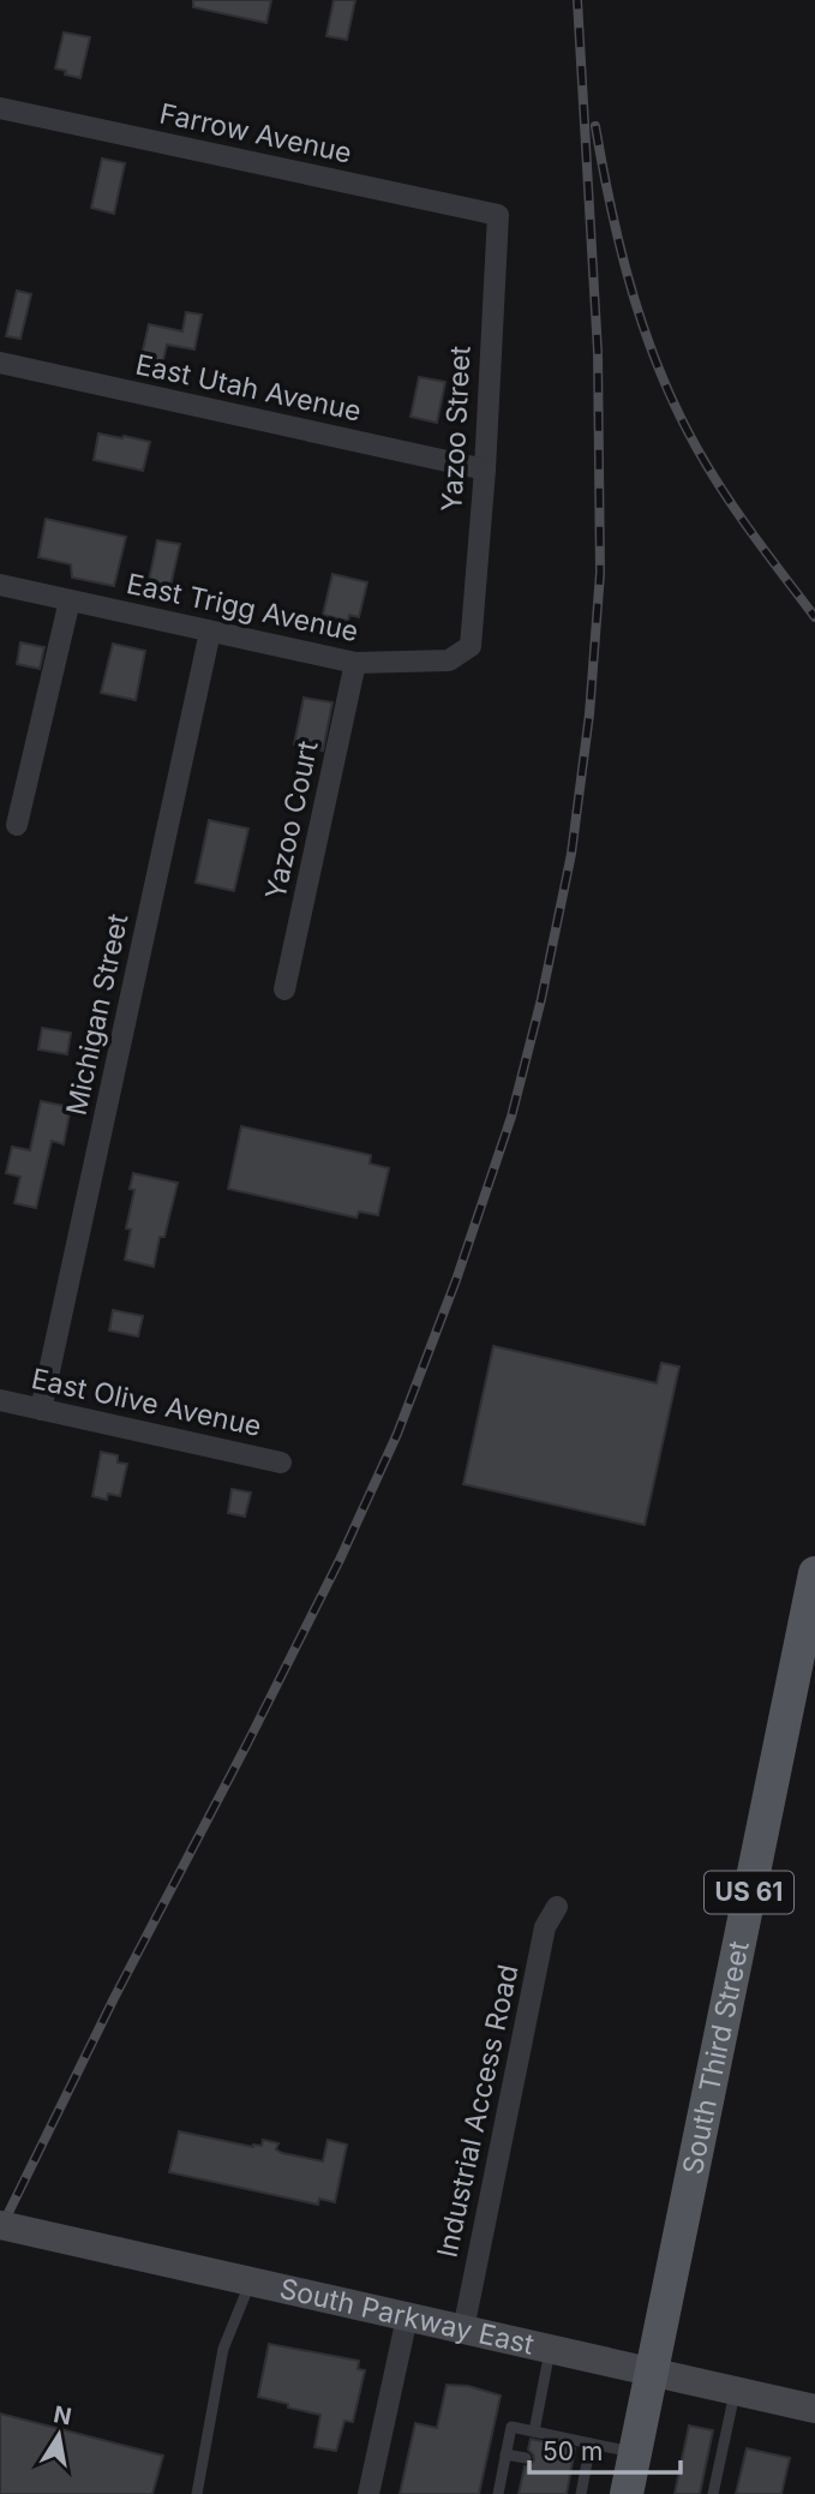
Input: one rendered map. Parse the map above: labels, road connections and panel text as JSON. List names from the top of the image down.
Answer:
{
  "streets": {
    "main road": ["US 61", "South Third Street", "South Parkway East"],
    "street": [
      "Farrow Avenue",
      "East Utah Avenue",
      "Yazoo Street",
      "East Trigg Avenue",
      "Yazoo Court",
      "Michigan Street",
      "East Olive Avenue",
      "Industrial Access Road"
    ]
  },
  "crossings": [
    ["Farrow Avenue", "Yazoo Street"],
    ["East Utah Avenue", "Yazoo Street"],
    ["Yazoo Street", "East Trigg Avenue"],
    ["East Trigg Avenue", "Yazoo Court"],
    ["East Trigg Avenue", "Michigan Street"],
    ["Michigan Street", "East Olive Avenue"],
    ["South Third Street", "South Parkway East"],
    ["Industrial Access Road", "South Parkway East"]
  ],
  "scale_bar": "50 m",
  "north": "top"
}
